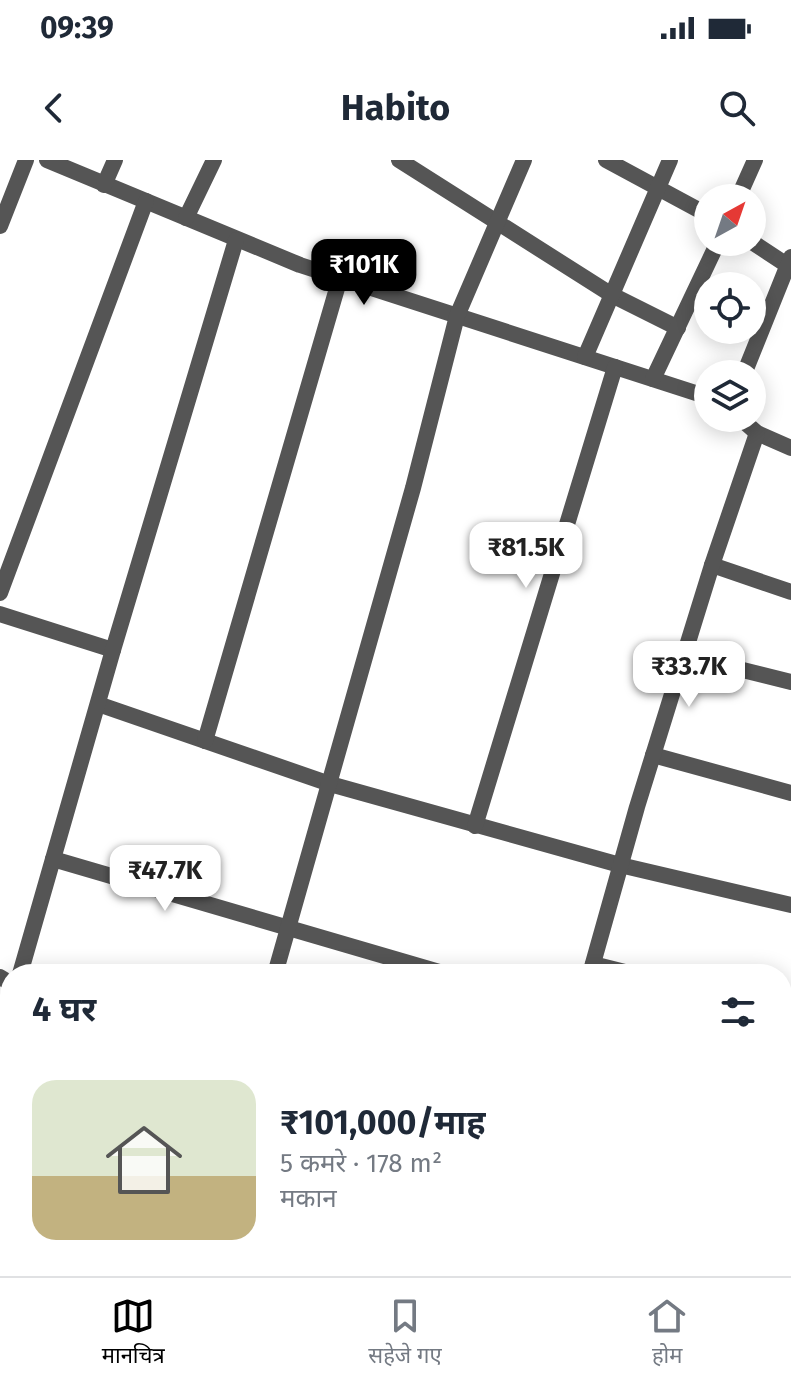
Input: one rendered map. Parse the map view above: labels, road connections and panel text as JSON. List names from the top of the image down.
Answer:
{
  "north": "top right",
  "page": {
    "status": "09:39",
    "header": "Habito",
    "price": [
      "₹101K",
      "₹81.5K",
      "₹33.7K",
      "₹47.7K"
    ],
    "heading": "4 घर",
    "list": [
      {
        "name": "₹101,000/माह",
        "note": "5 कमरे · 178 m² · मकान"
      }
    ],
    "tabs": ["मानचित्र", "सहेजे गए", "होम"]
  }
}
